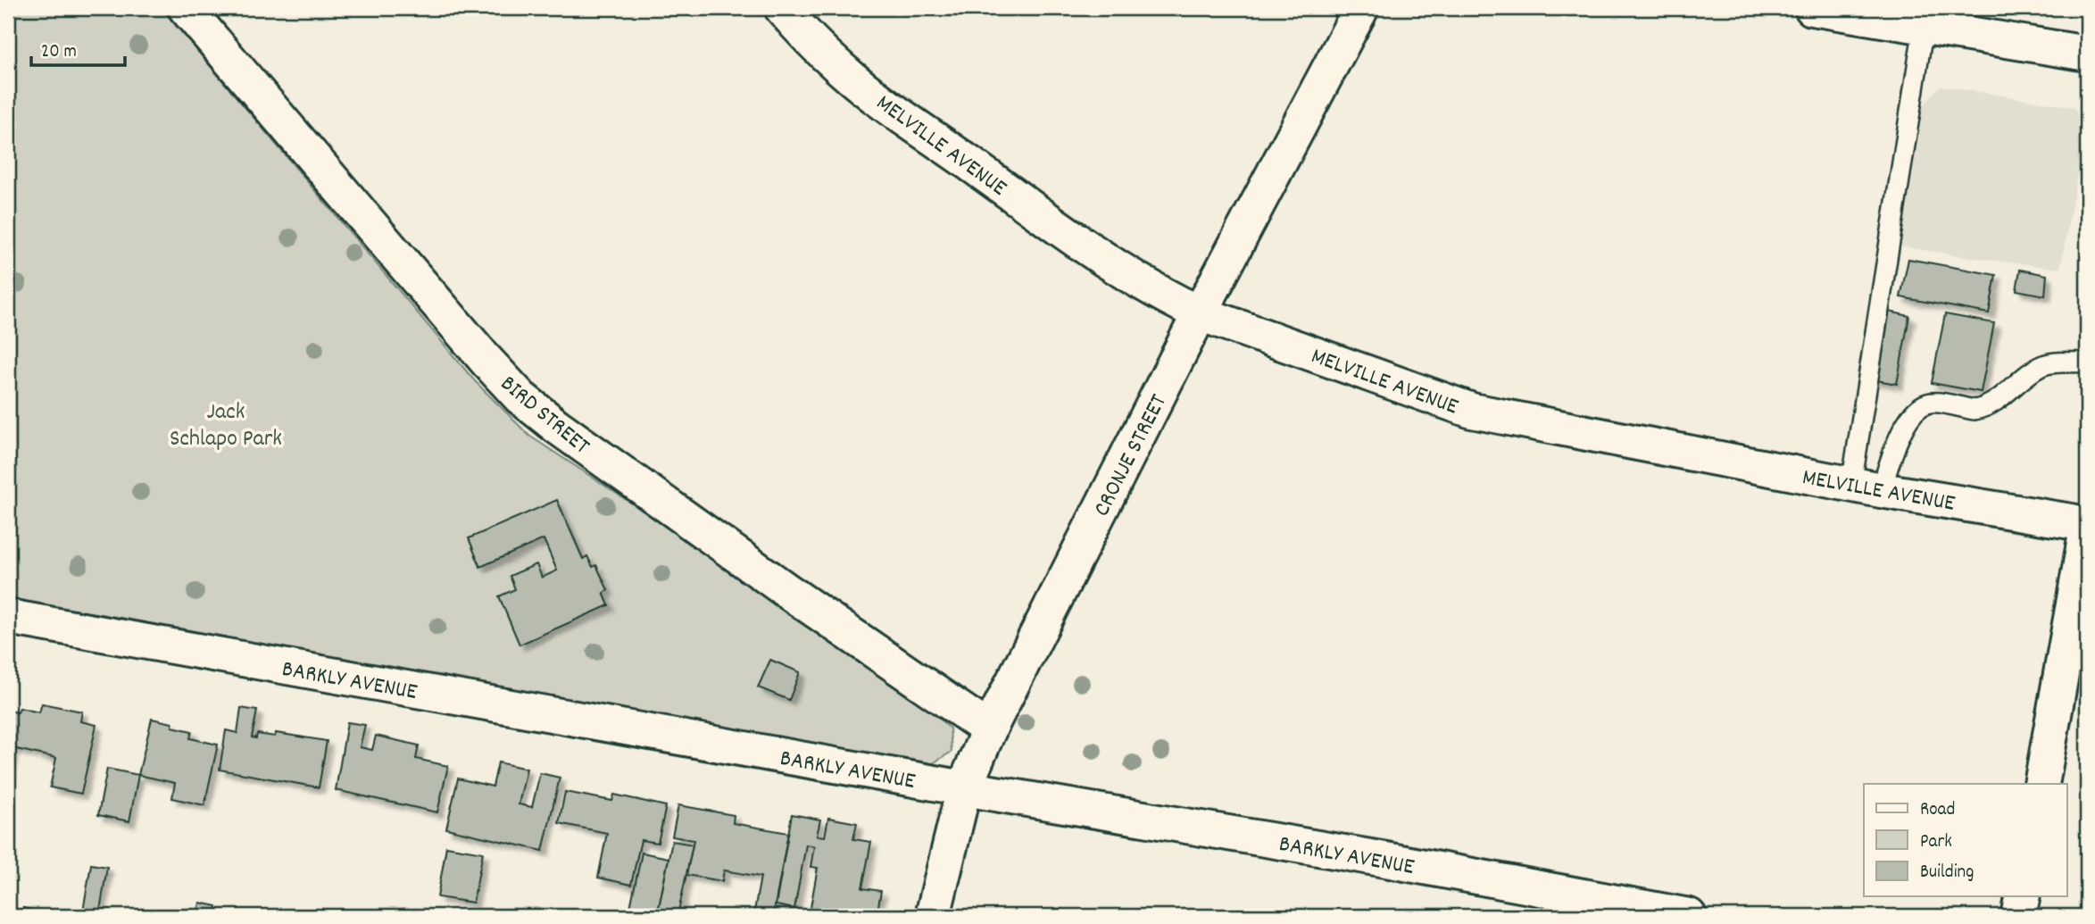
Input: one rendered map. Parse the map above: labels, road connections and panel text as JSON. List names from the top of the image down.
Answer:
{
  "streets": {
    "street": [
      "MELVILLE AVENUE",
      "BIRD STREET",
      "CRONJE STREET",
      "BARKLY AVENUE"
    ]
  },
  "crossings": [
    ["MELVILLE AVENUE", "CRONJE STREET"],
    ["BIRD STREET", "CRONJE STREET"],
    ["CRONJE STREET", "BARKLY AVENUE"]
  ],
  "parks": ["Jack Schlapo Park"],
  "legend": ["Road", "Park", "Building"],
  "scale_bar": "20 m"
}
